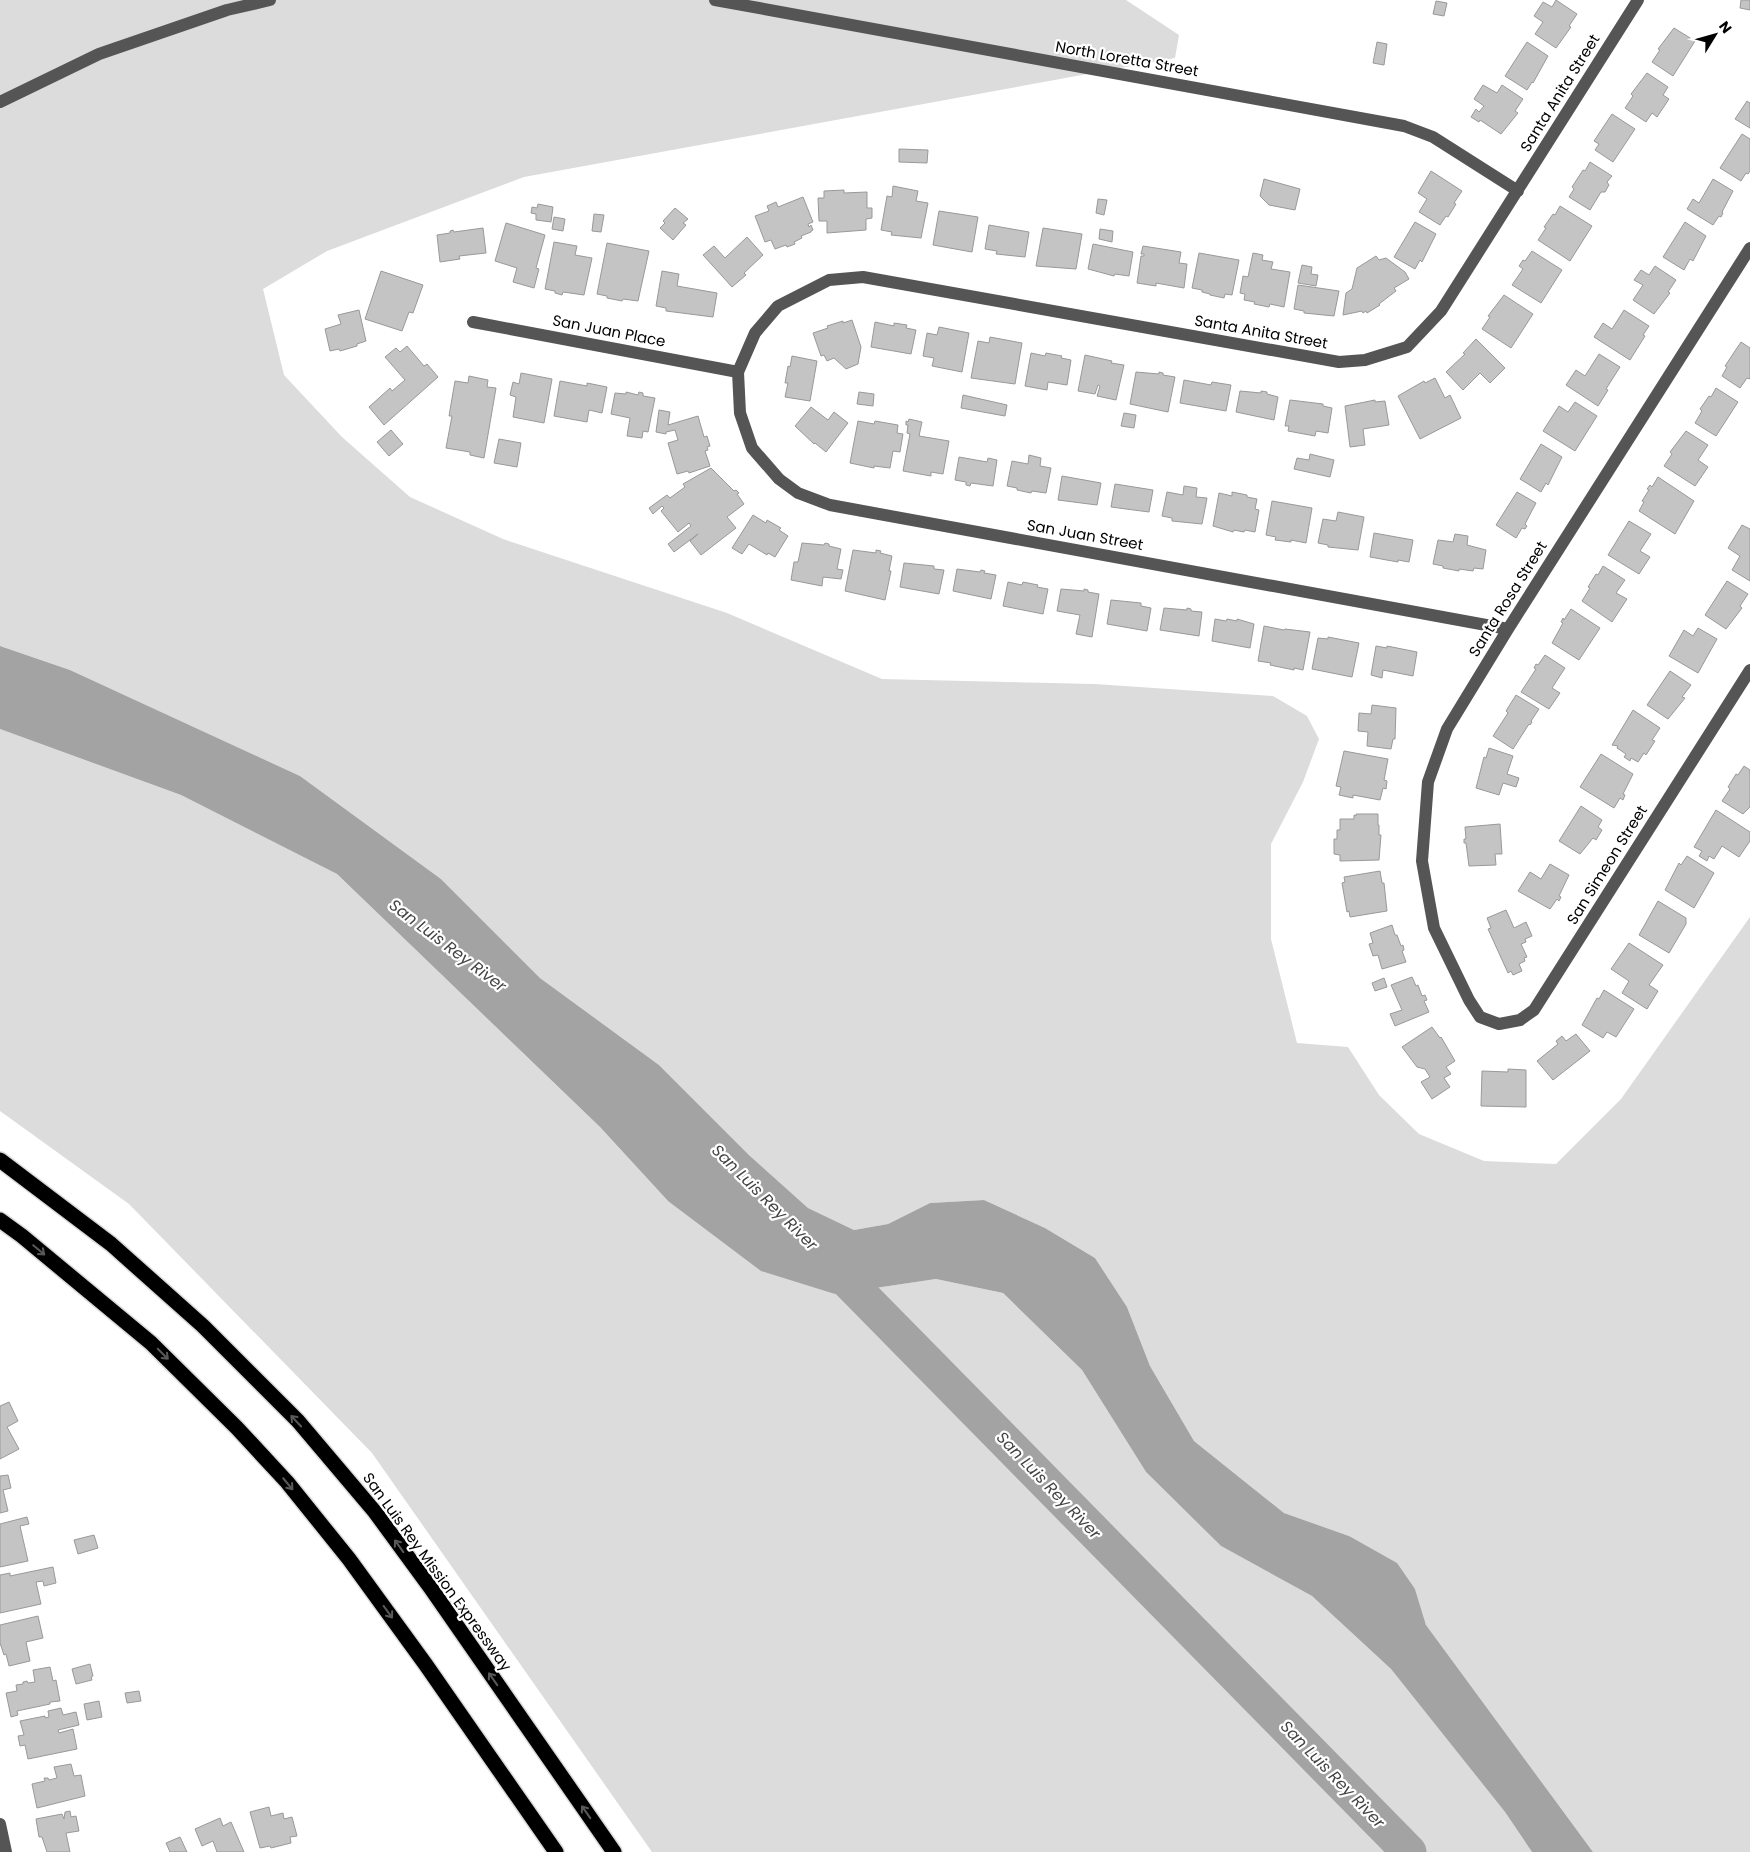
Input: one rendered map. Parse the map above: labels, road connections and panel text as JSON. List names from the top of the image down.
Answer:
{
  "streets": {
    "highway": ["San Luis Rey Mission Expressway"],
    "street": [
      "North Loretta Street",
      "Santa Anita Street",
      "San Juan Place",
      "San Juan Street",
      "Santa Rosa Street",
      "San Simeon Street"
    ]
  },
  "crossings": [
    ["North Loretta Street", "Santa Anita Street"],
    ["Santa Anita Street", "San Juan Place"],
    ["Santa Anita Street", "San Juan Street"],
    ["San Juan Place", "San Juan Street"],
    ["San Juan Street", "Santa Rosa Street"],
    ["Santa Rosa Street", "San Simeon Street"]
  ],
  "water": ["San Luis Rey River"],
  "north": "top right"
}
